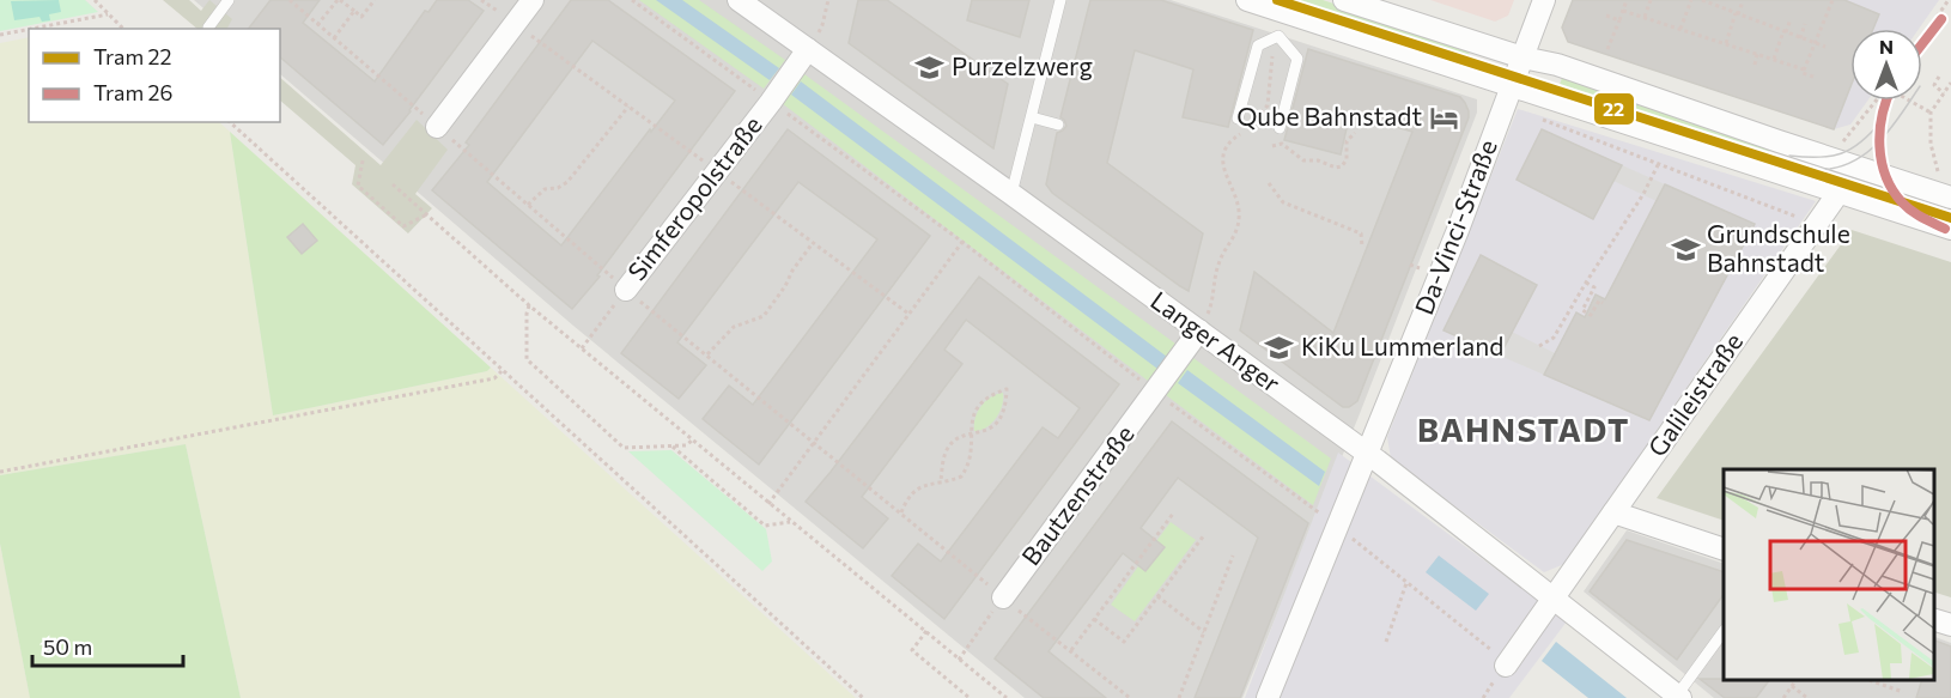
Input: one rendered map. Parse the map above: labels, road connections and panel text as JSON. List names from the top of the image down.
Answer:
{
  "streets": {
    "street": [
      "Simferopolstraße",
      "Da-Vinci-Straße",
      "Langer Anger",
      "Galileistraße",
      "Bautzenstraße"
    ]
  },
  "crossings": [
    ["Simferopolstraße", "Langer Anger"],
    ["Da-Vinci-Straße", "Langer Anger"],
    ["Langer Anger", "Galileistraße"],
    ["Langer Anger", "Bautzenstraße"]
  ],
  "districts": ["BAHNSTADT"],
  "places": {
    "school or university": ["Purzelzwerg", "Grundschule Bahnstadt", "KiKu Lummerland"],
    "hotel": ["Qube Bahnstadt"]
  },
  "lines": ["tram line 22", "tram line 26"],
  "legend": ["Tram 22", "Tram 26"],
  "scale_bar": "50 m",
  "north": "top"
}
